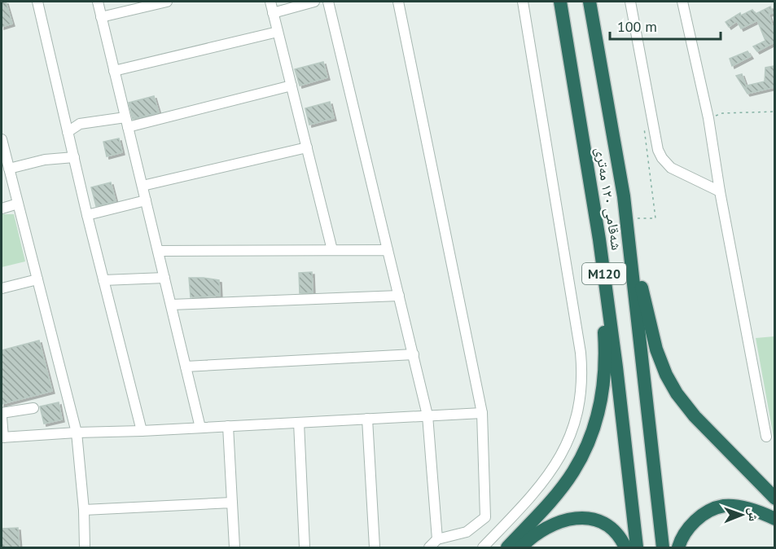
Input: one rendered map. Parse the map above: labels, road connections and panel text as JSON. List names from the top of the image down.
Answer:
{
  "streets": {
    "highway": ["شەقامی ١٢٠ مەتری", "M120"]
  },
  "scale_bar": "100 m",
  "north": "right"
}
